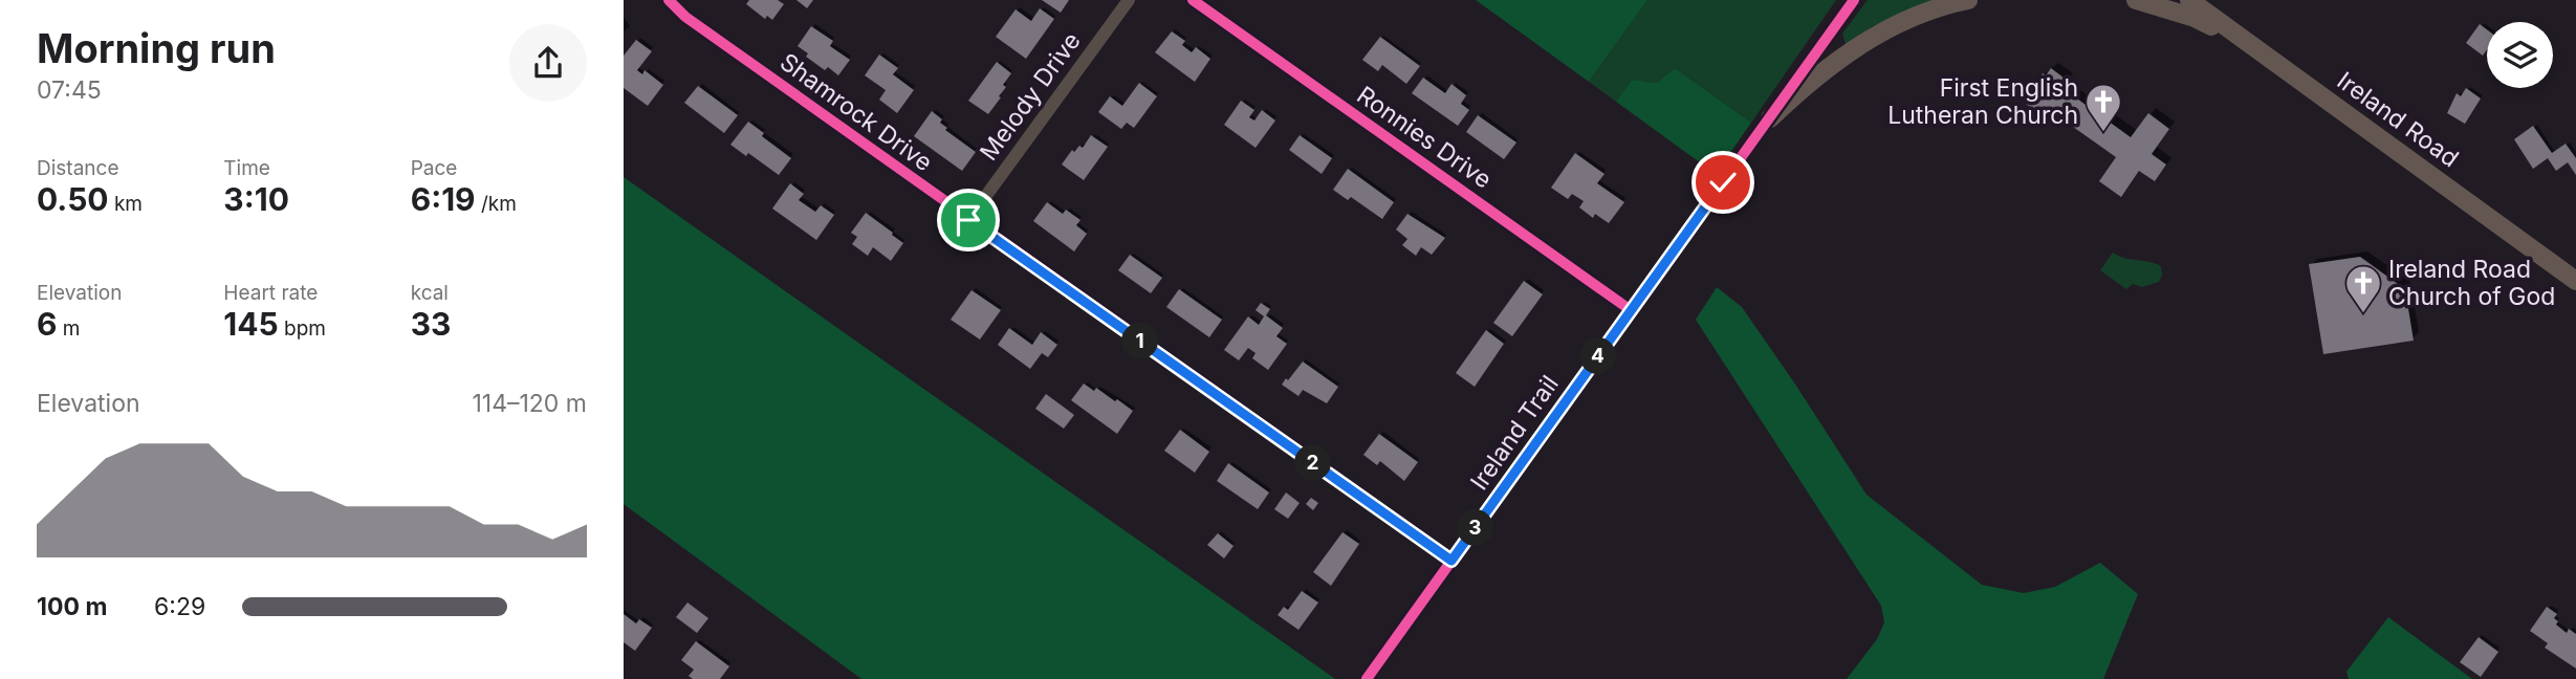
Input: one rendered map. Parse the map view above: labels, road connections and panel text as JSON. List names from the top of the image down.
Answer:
{
  "streets": {
    "main road": ["Ireland Road"],
    "street": [
      "Melody Drive",
      "Shamrock Drive",
      "Ronnies Drive",
      "Ireland Trail"
    ]
  },
  "crossings": [
    ["Melody Drive", "Shamrock Drive"],
    ["Shamrock Drive", "Ireland Trail"],
    ["Ronnies Drive", "Ireland Trail"]
  ],
  "places": {
    "church": ["First English Lutheran Church", "Ireland Road Church of God"]
  },
  "page": {
    "heading": ["Morning run", "07:45"],
    "stats": [
      ["Distance", "0.50 km"],
      ["Time", "3:10"],
      ["Pace", "6:19 /km"],
      ["Elevation", "6 m"],
      ["Heart rate", "145 bpm"],
      ["kcal", "33"]
    ],
    "pins": [
      "1",
      "4",
      "2",
      "3"
    ],
    "chart": ["Elevation", "114–120 m"],
    "list": [
      {
        "name": "100 m",
        "note": "6:29"
      }
    ]
  }
}
